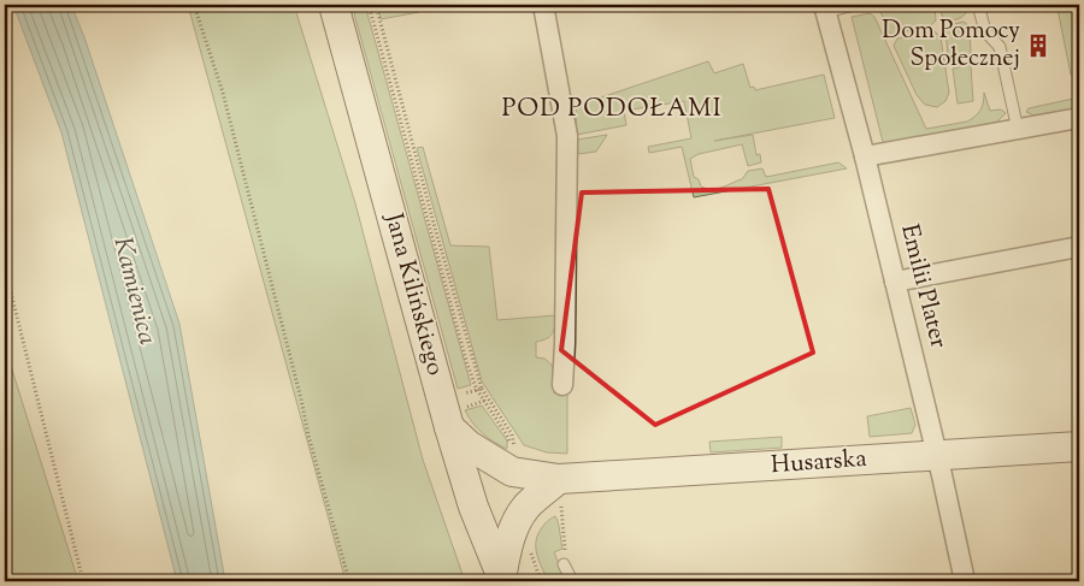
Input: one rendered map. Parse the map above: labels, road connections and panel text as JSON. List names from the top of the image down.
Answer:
{
  "streets": {
    "street": ["Emilii Plater", "Jana Kilińskiego", "Husarska"]
  },
  "crossings": [
    ["Emilii Plater", "Husarska"],
    ["Jana Kilińskiego", "Husarska"]
  ],
  "districts": ["POD PODOŁAMI"],
  "water": ["Kamienica"],
  "places": {
    "building": ["Dom Pomocy Społecznej"]
  }
}
